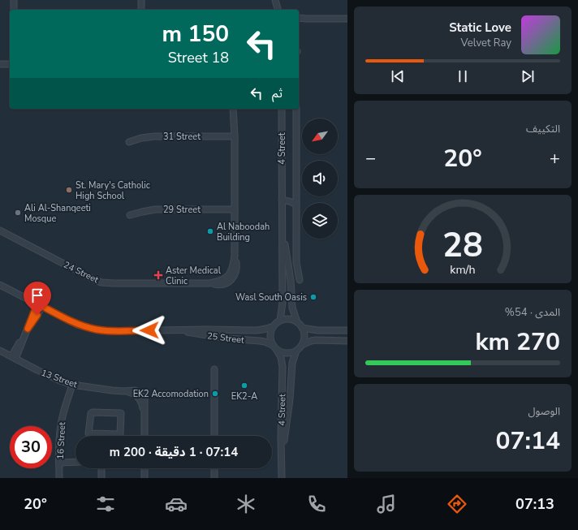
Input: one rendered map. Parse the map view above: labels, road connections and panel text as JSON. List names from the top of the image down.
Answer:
{
  "streets": {
    "street": [
      "31 Street",
      "4 Street",
      "29 Street",
      "24 Street",
      "25 Street",
      "13 Street",
      "16 Street"
    ]
  },
  "crossings": [
    ["31 Street", "24 Street"],
    ["4 Street", "25 Street"],
    ["29 Street", "24 Street"],
    ["13 Street", "16 Street"]
  ],
  "places": {
    "other": [
      "St. Mary's Catholic High School",
      "Ali Al-Shanqeeti Mosque",
      "Al Naboodah Building",
      "Wasl South Oasis",
      "EK2-A",
      "EK2 Accomodation"
    ],
    "health": ["Aster Medical Clinic"]
  },
  "north": "bottom left",
  "page": {
    "turn": ["150 m", "18 Street"],
    "song": ["Static Love", "Velvet Ray"],
    "then": "ثم",
    "tile": [
      "التكييف",
      ["المدى · 54%", "270 km"],
      ["الوصول", "07:14"]
    ],
    "heat": ["−", "20°", "+"],
    "limit": "30",
    "trip": "07:14 · 1 دقيقة · 200 m",
    "tabs": ["07:13", "20°"],
    "gauge": ["28", "km/h"]
  }
}
